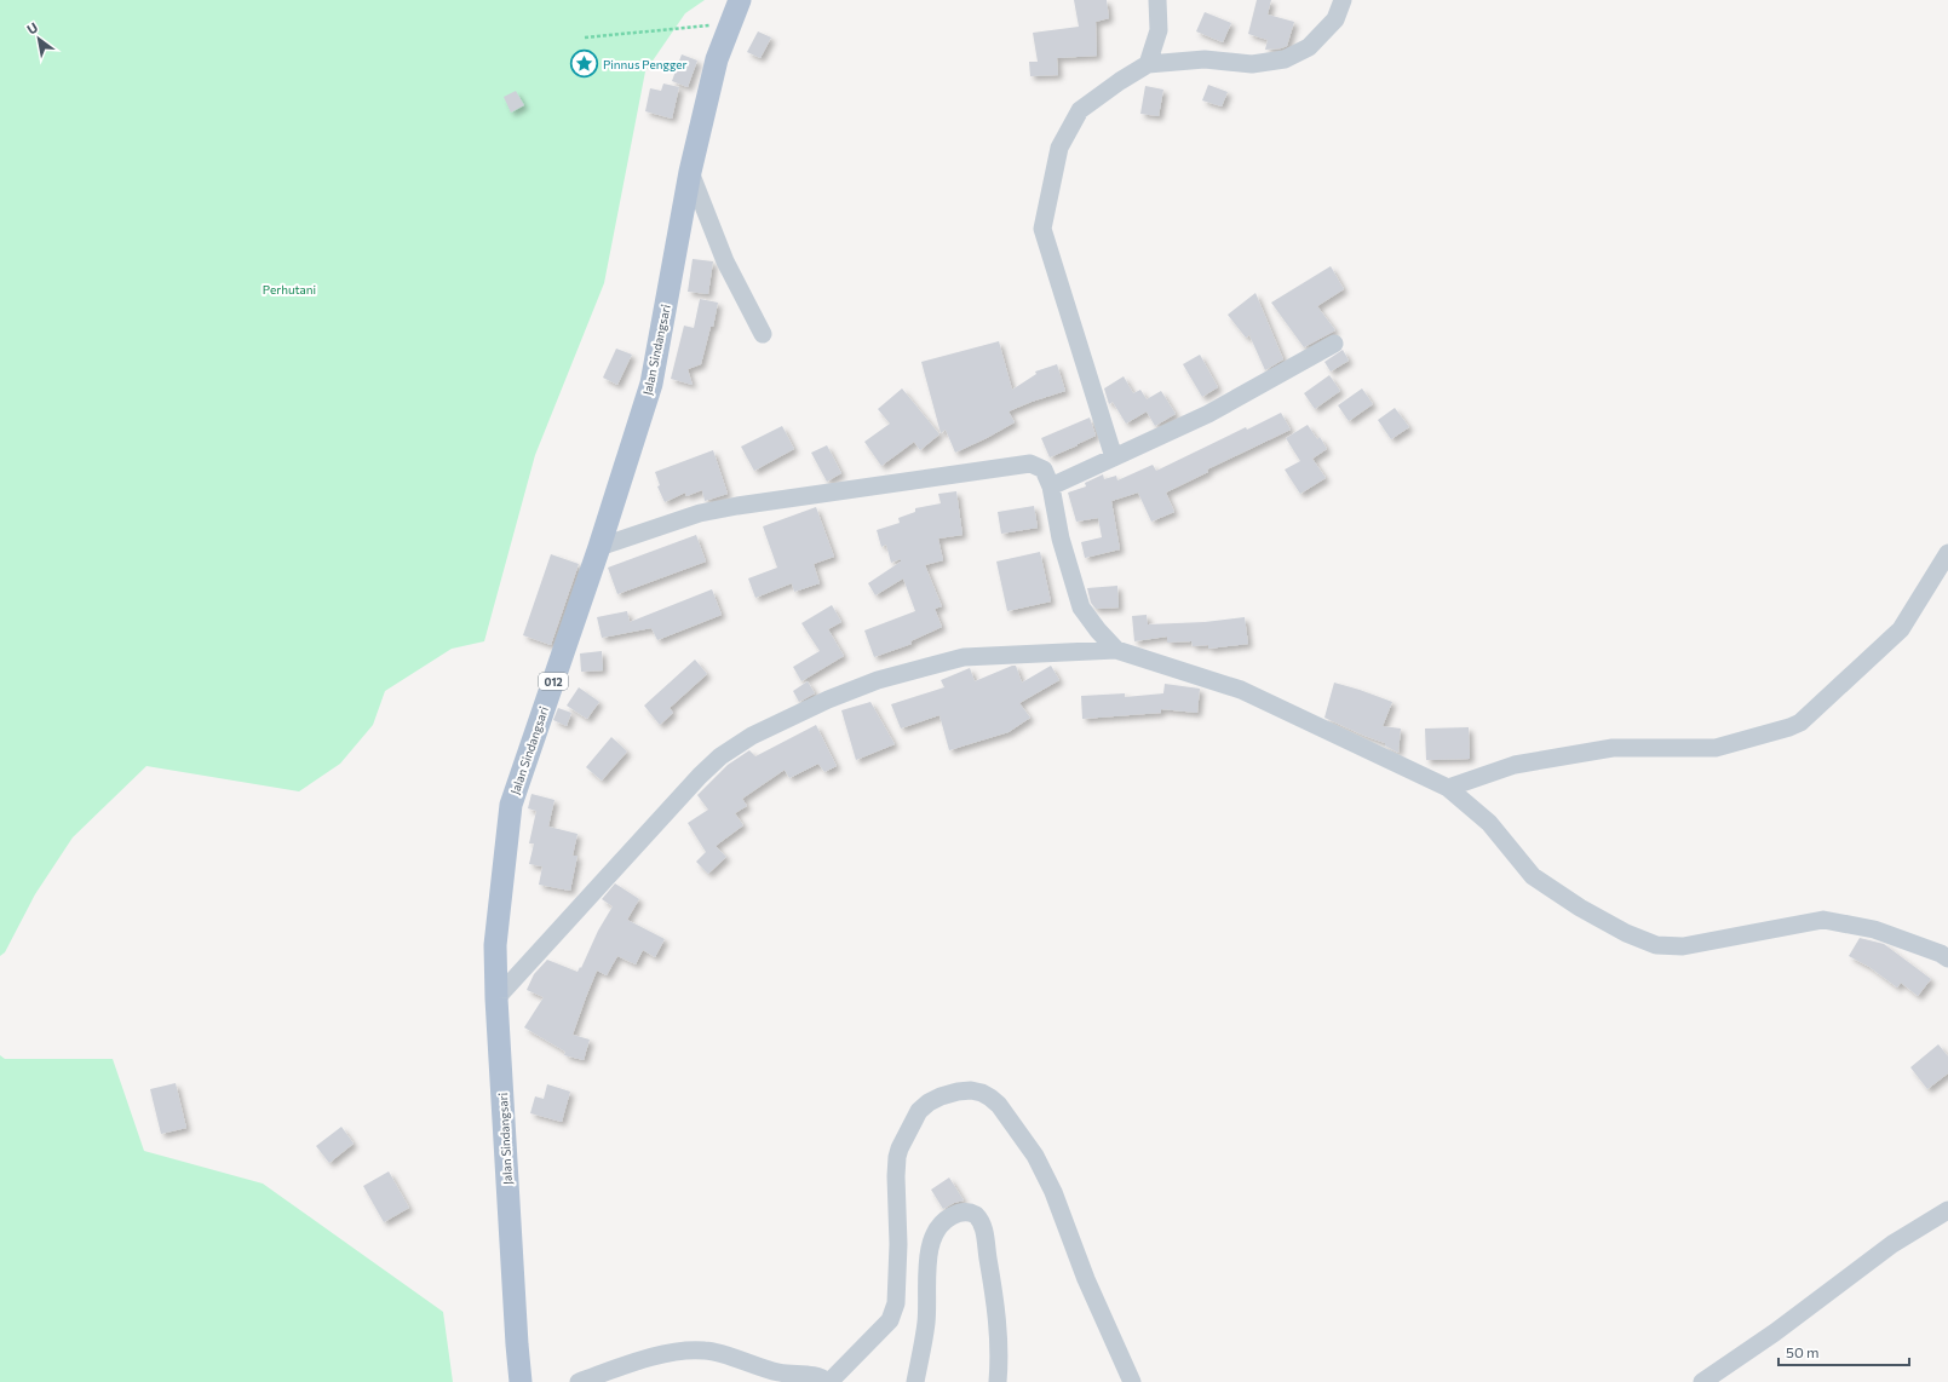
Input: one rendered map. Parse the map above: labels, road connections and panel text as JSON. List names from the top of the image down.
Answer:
{
  "streets": {
    "main road": ["Jalan Sindangsari", "012"]
  },
  "parks": ["Perhutani"],
  "places": {
    "place": ["Pinnus Pengger"]
  },
  "scale_bar": "50 m",
  "north": "top left"
}
